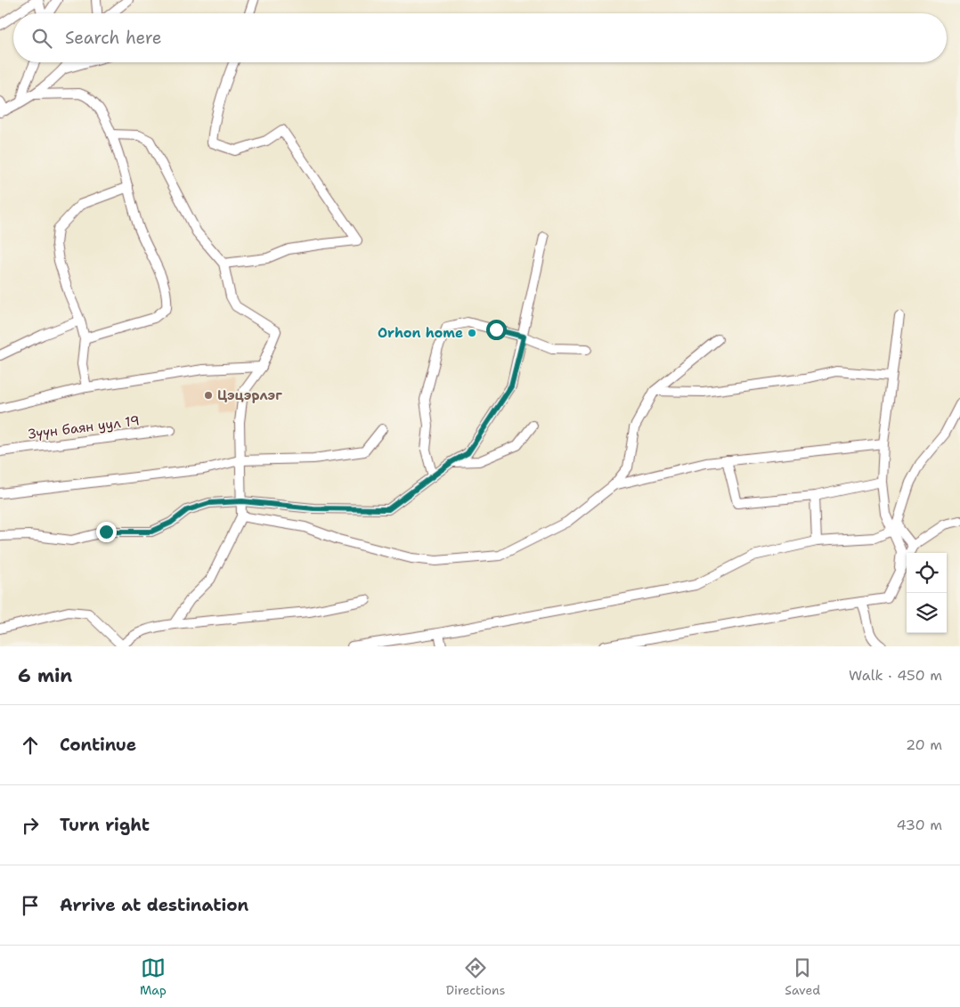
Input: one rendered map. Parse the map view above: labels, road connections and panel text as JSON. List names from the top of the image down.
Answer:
{
  "streets": {
    "street": ["Зүүн баян уул 19"]
  },
  "places": ["Orhon home", "Цэцэрлэг"],
  "page": {
    "search": "Search here",
    "heading": ["6 min", "Walk · 450 m"],
    "list": [
      ["Continue", "20 m"],
      ["Turn right", "430 m"],
      "Arrive at destination"
    ],
    "nav": ["Map", "Directions", "Saved"]
  }
}
